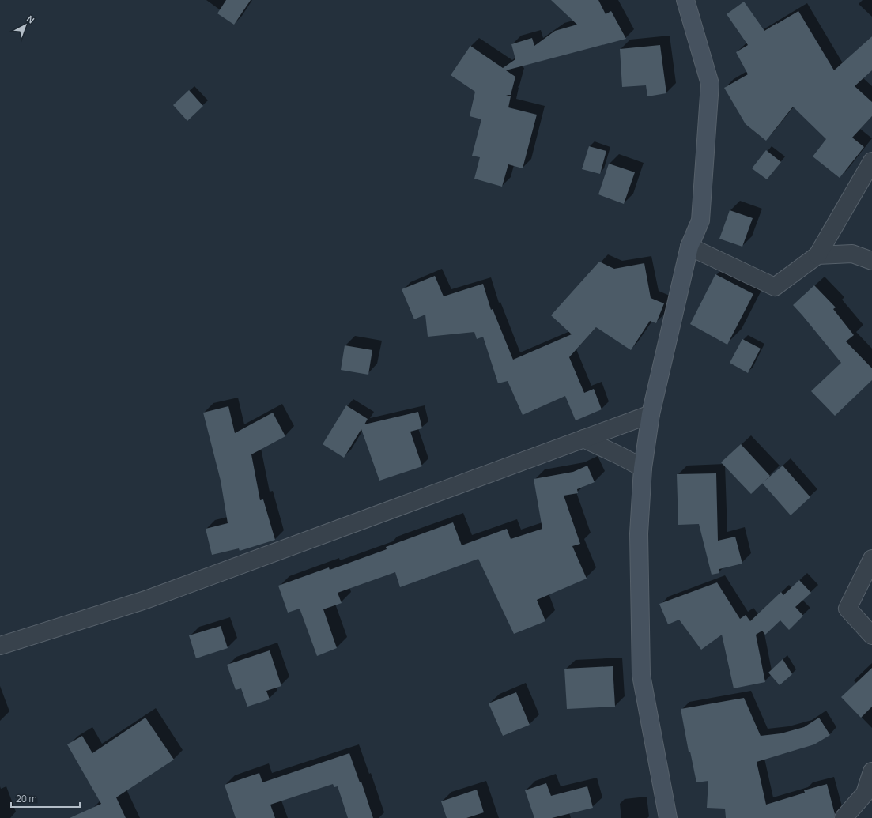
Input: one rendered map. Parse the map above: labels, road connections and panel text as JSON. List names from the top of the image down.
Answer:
{
  "scale_bar": "20 m",
  "north": "top right"
}
